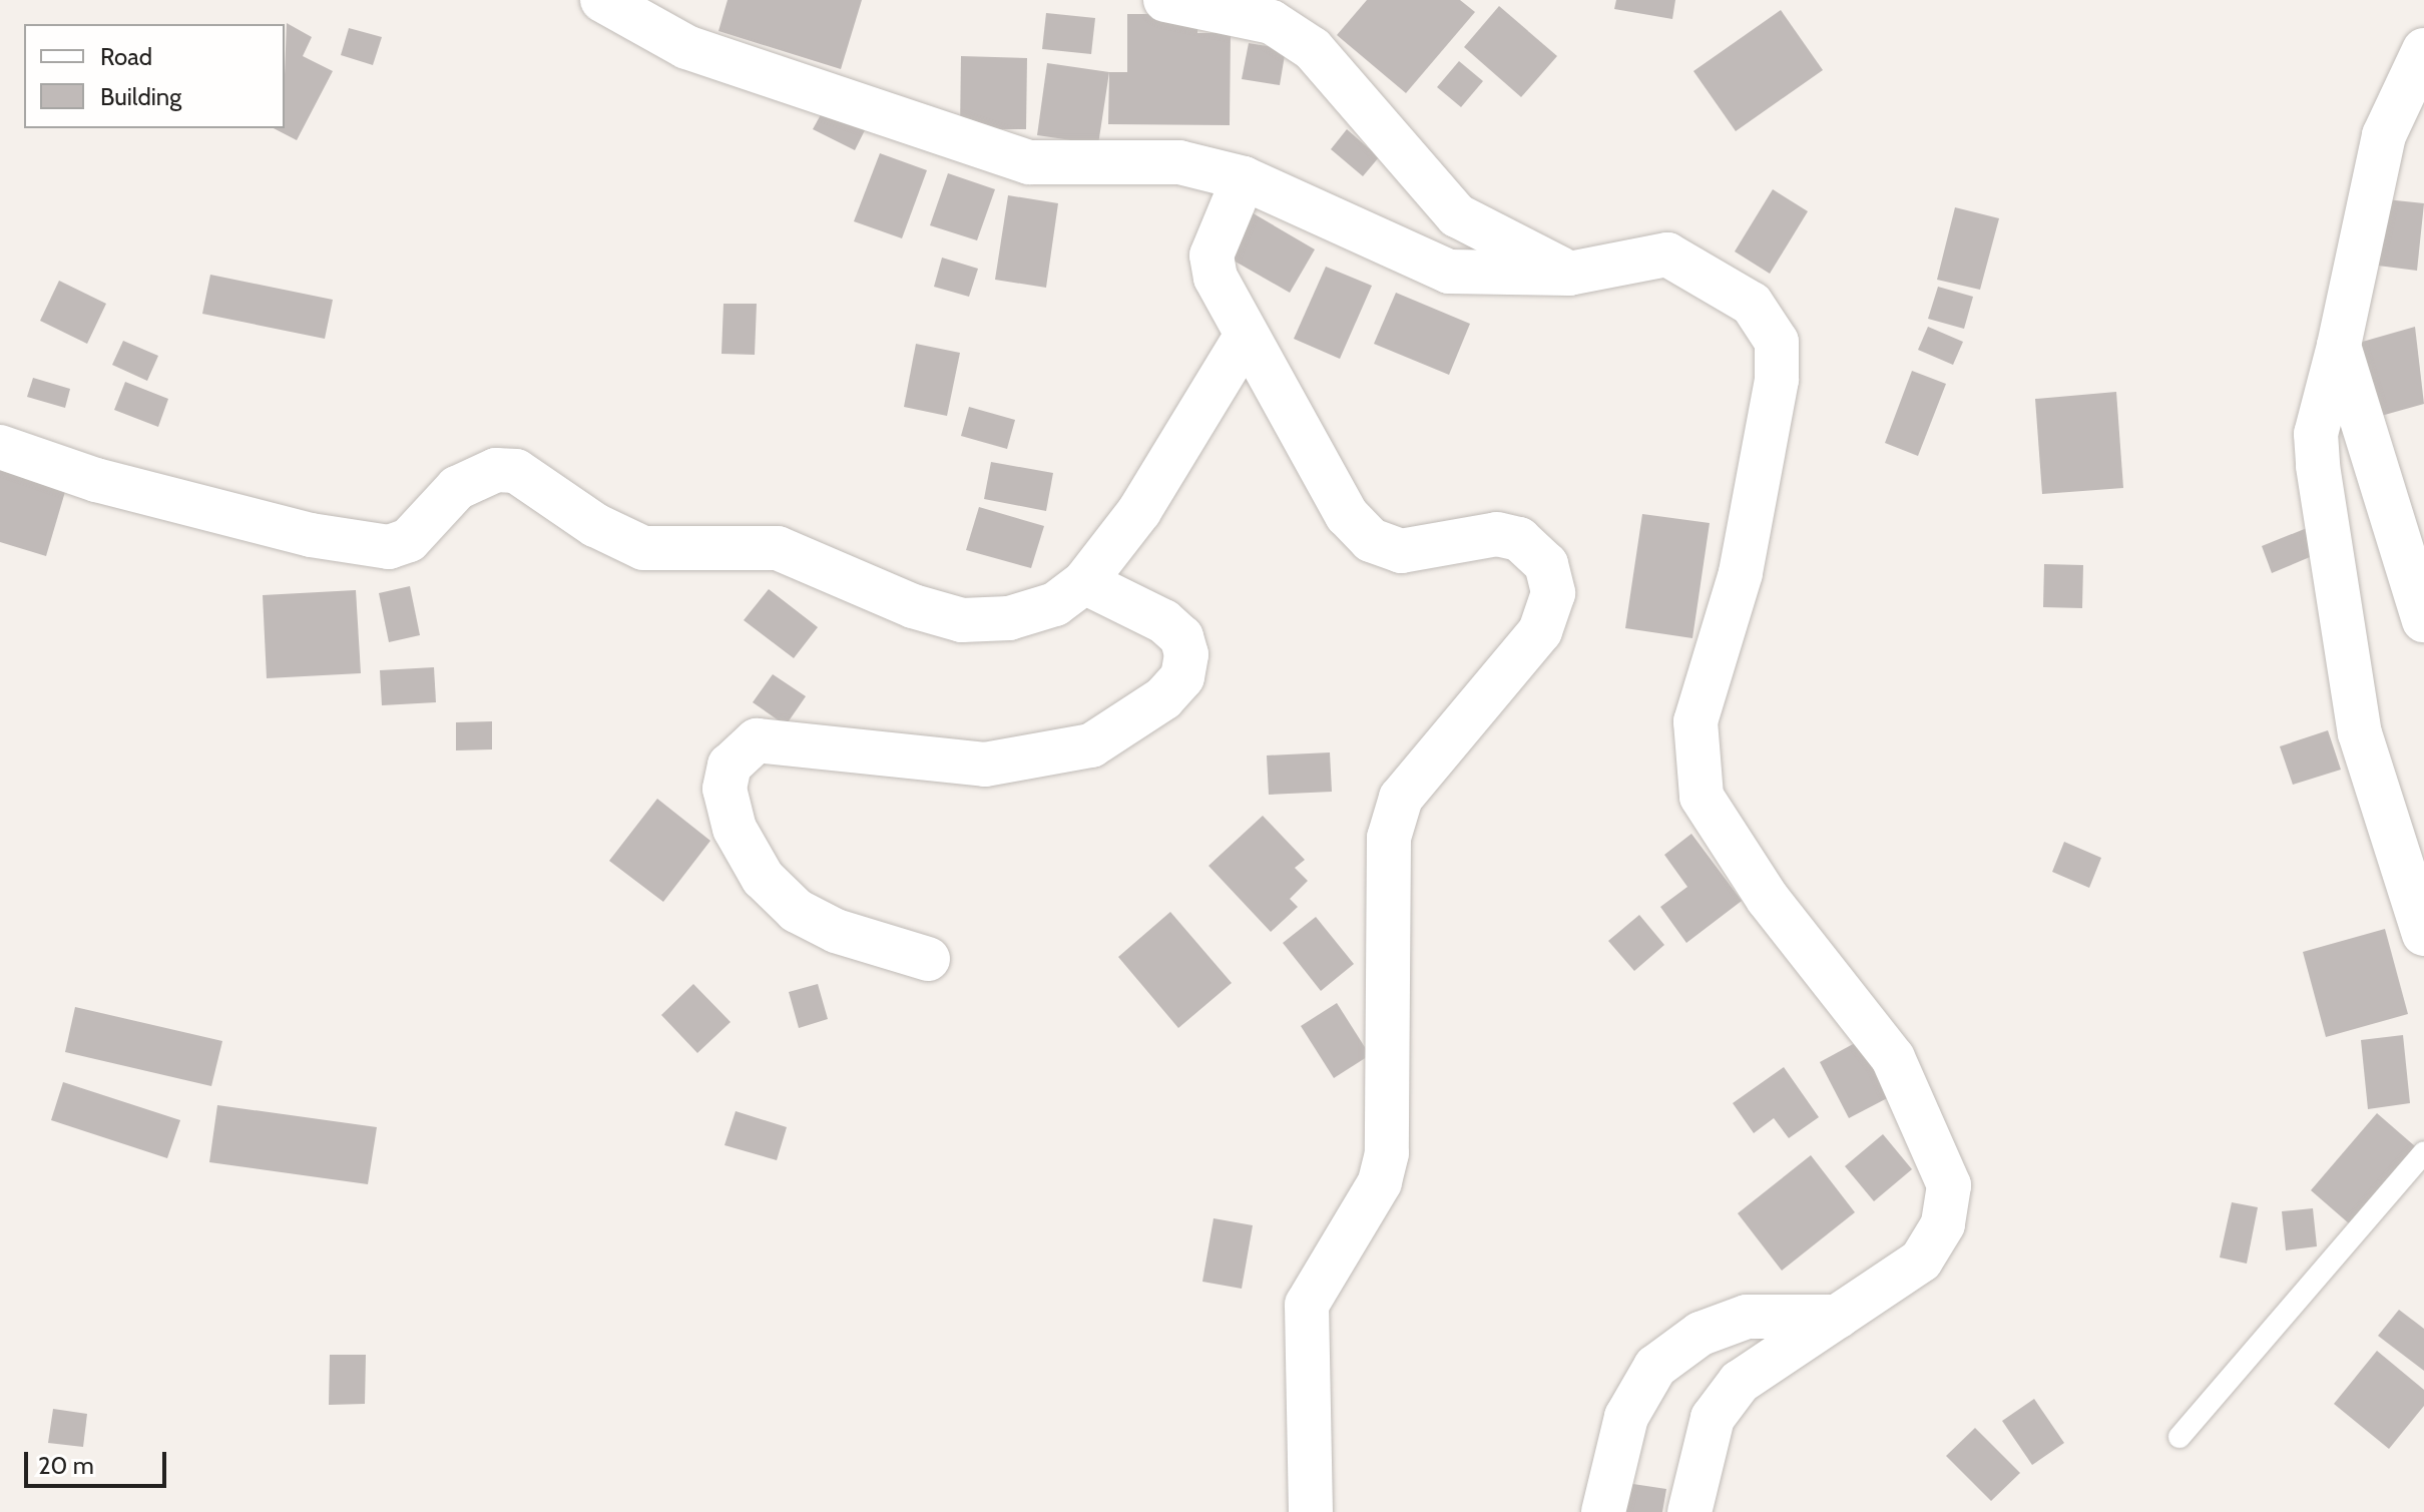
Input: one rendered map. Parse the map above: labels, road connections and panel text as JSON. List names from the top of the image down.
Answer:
{
  "legend": ["Road", "Building"],
  "scale_bar": "20 m"
}
